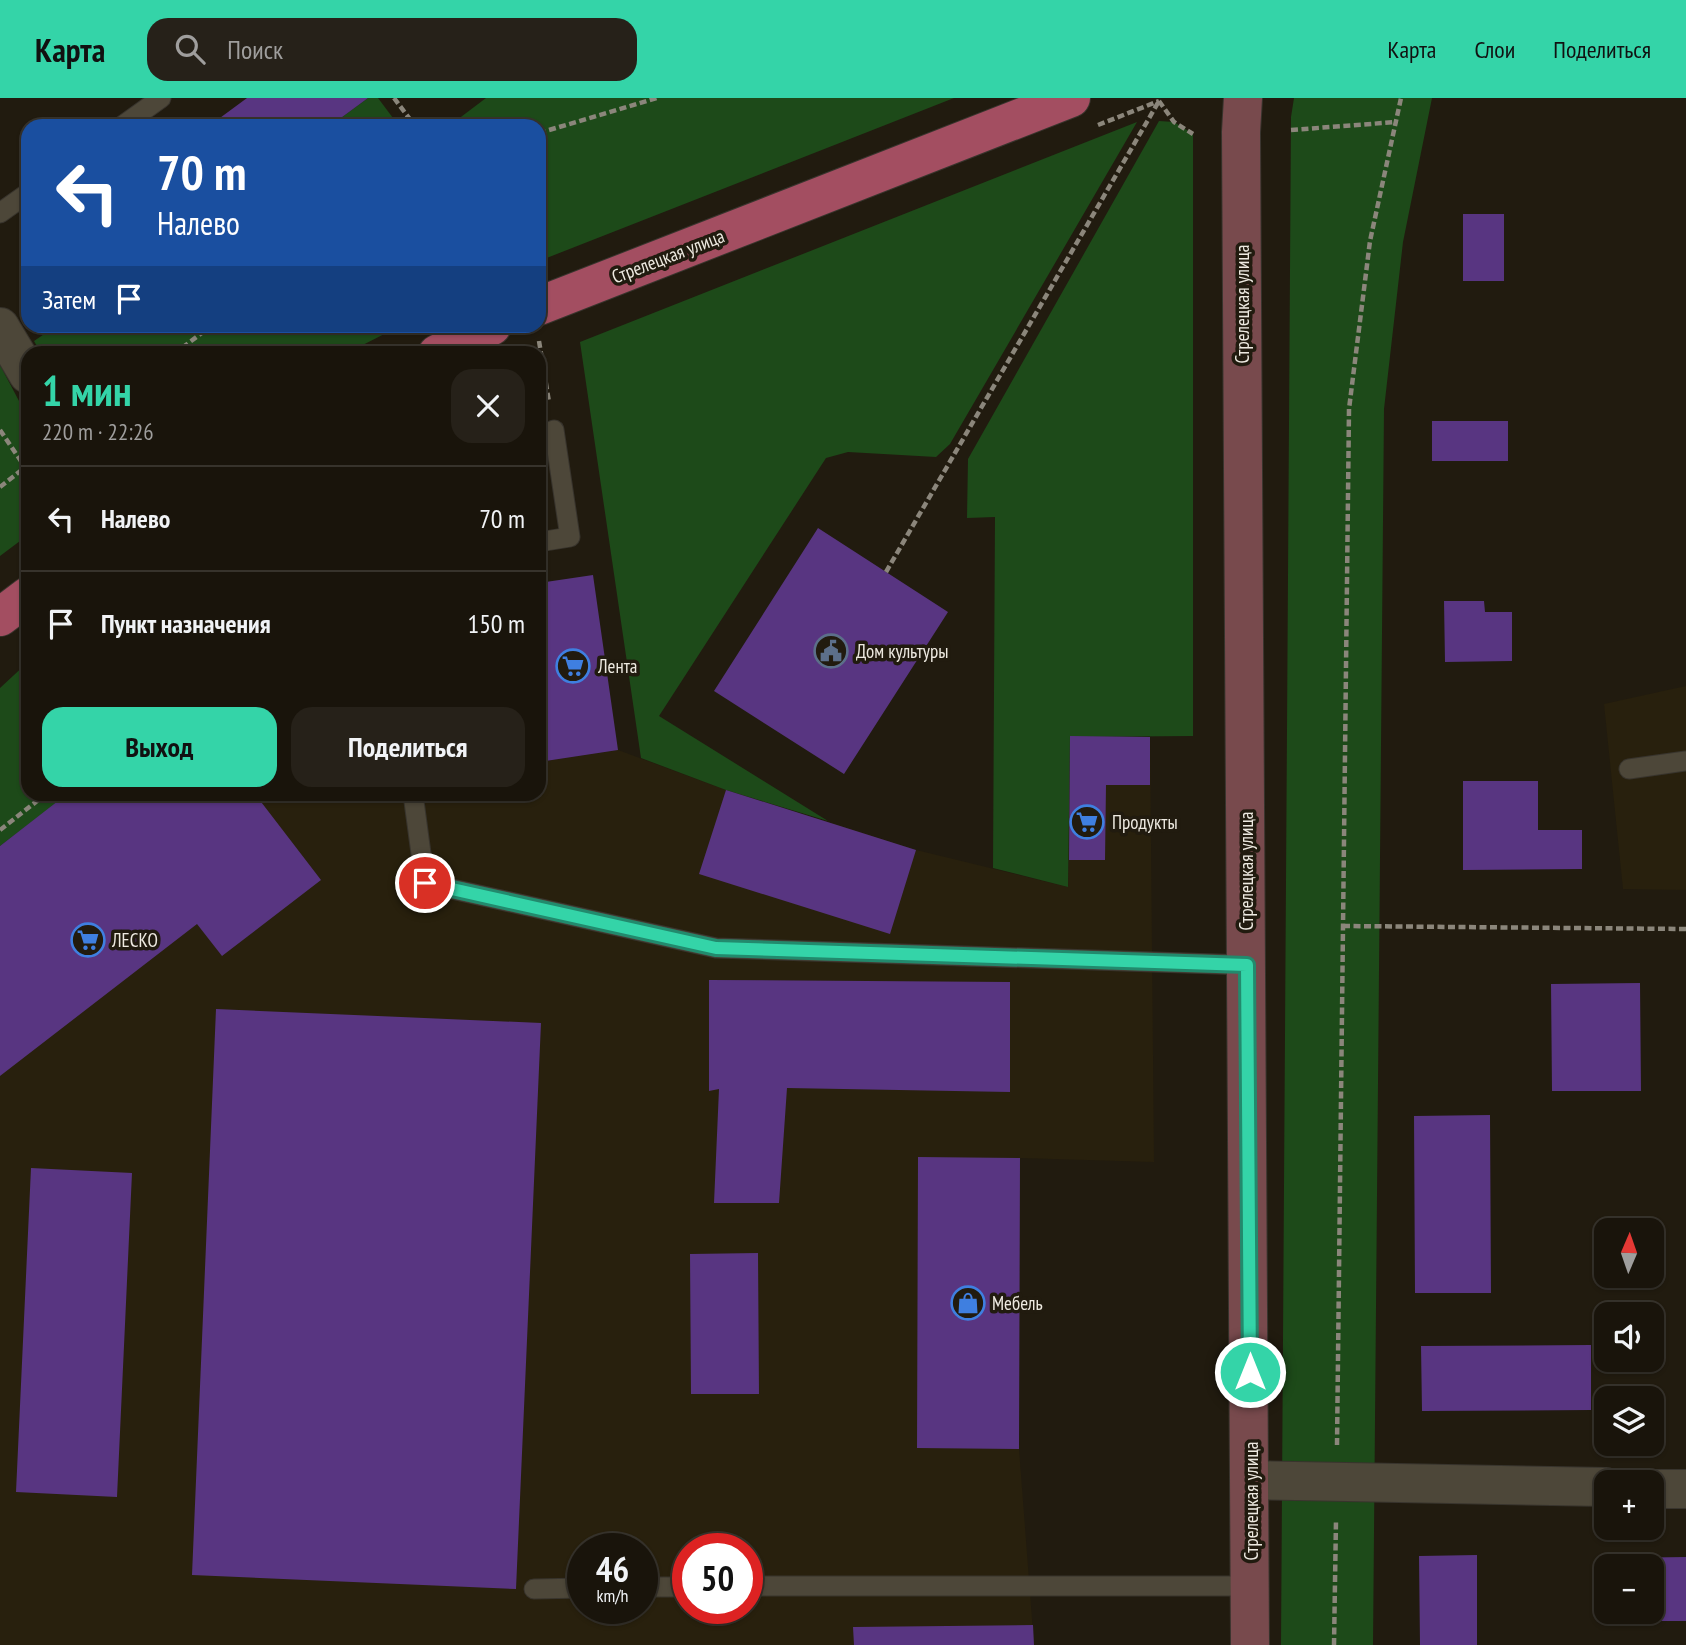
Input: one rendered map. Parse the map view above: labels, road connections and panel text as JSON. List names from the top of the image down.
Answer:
{
  "streets": {
    "main road": ["Стрелецкая улица"]
  },
  "places": {
    "public building": ["Дом культуры"],
    "supermarket": ["Лента", "Продукты", "ЛЕСКО"],
    "shop": ["Мебель"]
  },
  "north": "top",
  "page": {
    "header": "Карта",
    "search": "Поиск",
    "nav": ["Карта", "Слои", "Поделиться"],
    "turn": ["70 m", "Налево"],
    "then": "Затем",
    "heading": ["1 мин", "220 m · 22:26"],
    "list": [
      {
        "name": "Налево",
        "value": "70 m"
      },
      {
        "name": "Пункт назначения",
        "value": "150 m"
      }
    ],
    "buttons": ["Выход", "Поделиться"],
    "map_buttons": ["+", "−"],
    "speed": "46 km/h",
    "limit": "50"
  }
}
